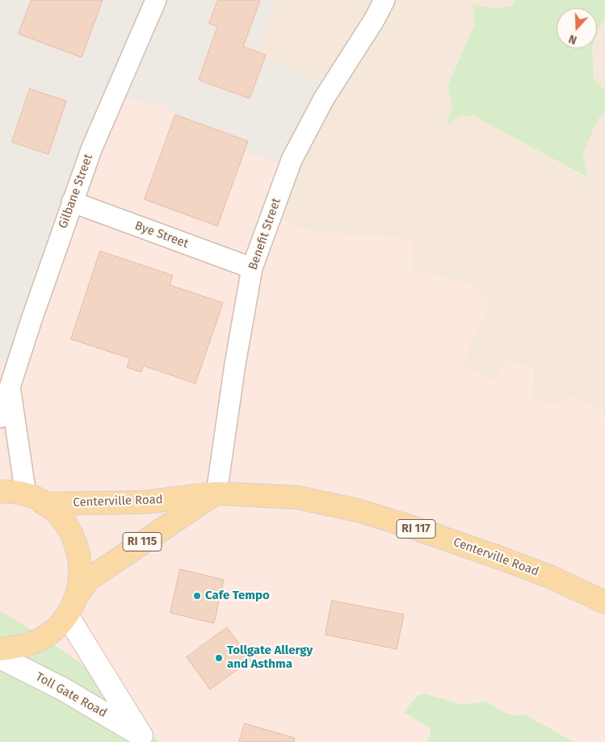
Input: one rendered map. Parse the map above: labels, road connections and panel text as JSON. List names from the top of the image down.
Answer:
{
  "streets": {
    "main road": [
      "Centerville Road",
      "RI 117",
      "RI 115",
      "Toll Gate Road"
    ],
    "street": ["Gilbane Street", "Benefit Street", "Bye Street"]
  },
  "crossings": [
    ["Gilbane Street", "Bye Street"],
    ["Gilbane Street", "Centerville Road"],
    ["Benefit Street", "Bye Street"],
    ["Benefit Street", "Centerville Road"],
    ["Centerville Road", "Toll Gate Road"]
  ],
  "places": ["Cafe Tempo", "Tollgate Allergy and Asthma"],
  "north": "bottom"
}
